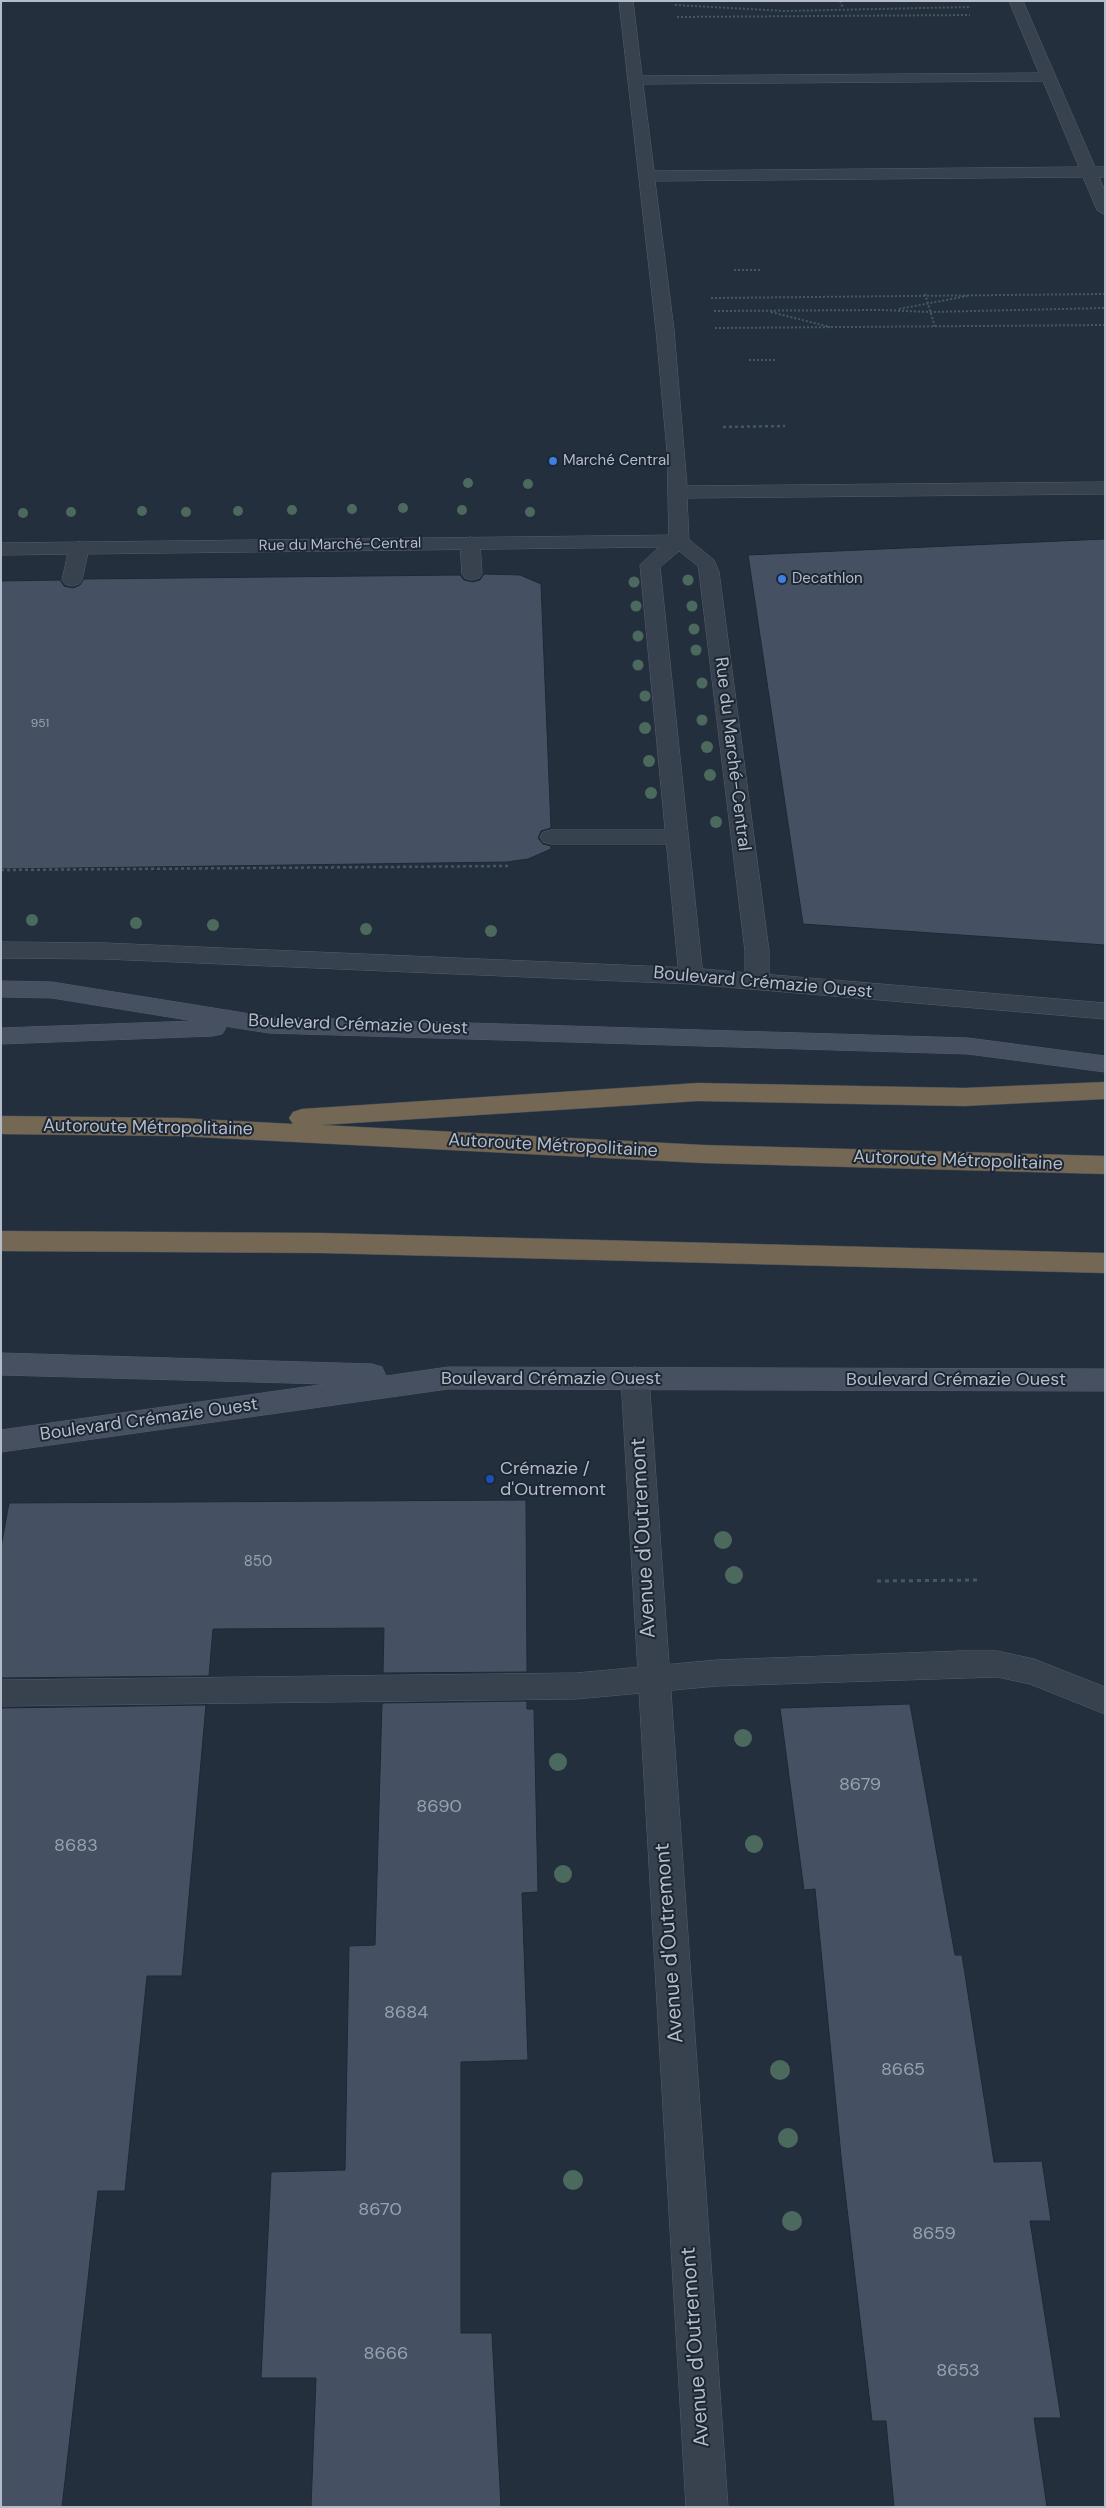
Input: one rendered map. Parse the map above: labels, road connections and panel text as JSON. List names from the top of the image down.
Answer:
{
  "streets": {
    "highway": ["Autoroute Métropolitaine"],
    "main road": ["Boulevard Crémazie Ouest"],
    "street": ["Rue du Marché-Central", "Avenue d'Outremont"]
  },
  "crossings": [
    ["Rue du Marché-Central", "Boulevard Crémazie Ouest"],
    ["Boulevard Crémazie Ouest", "Avenue d'Outremont"]
  ],
  "places": ["Marché Central", "Decathlon", "Crémazie / d'Outremont"],
  "house_numbers": [
    "951",
    "850",
    "8679",
    "8690",
    "8683",
    "8684",
    "8665",
    "8670",
    "8659",
    "8666",
    "8653"
  ]
}
